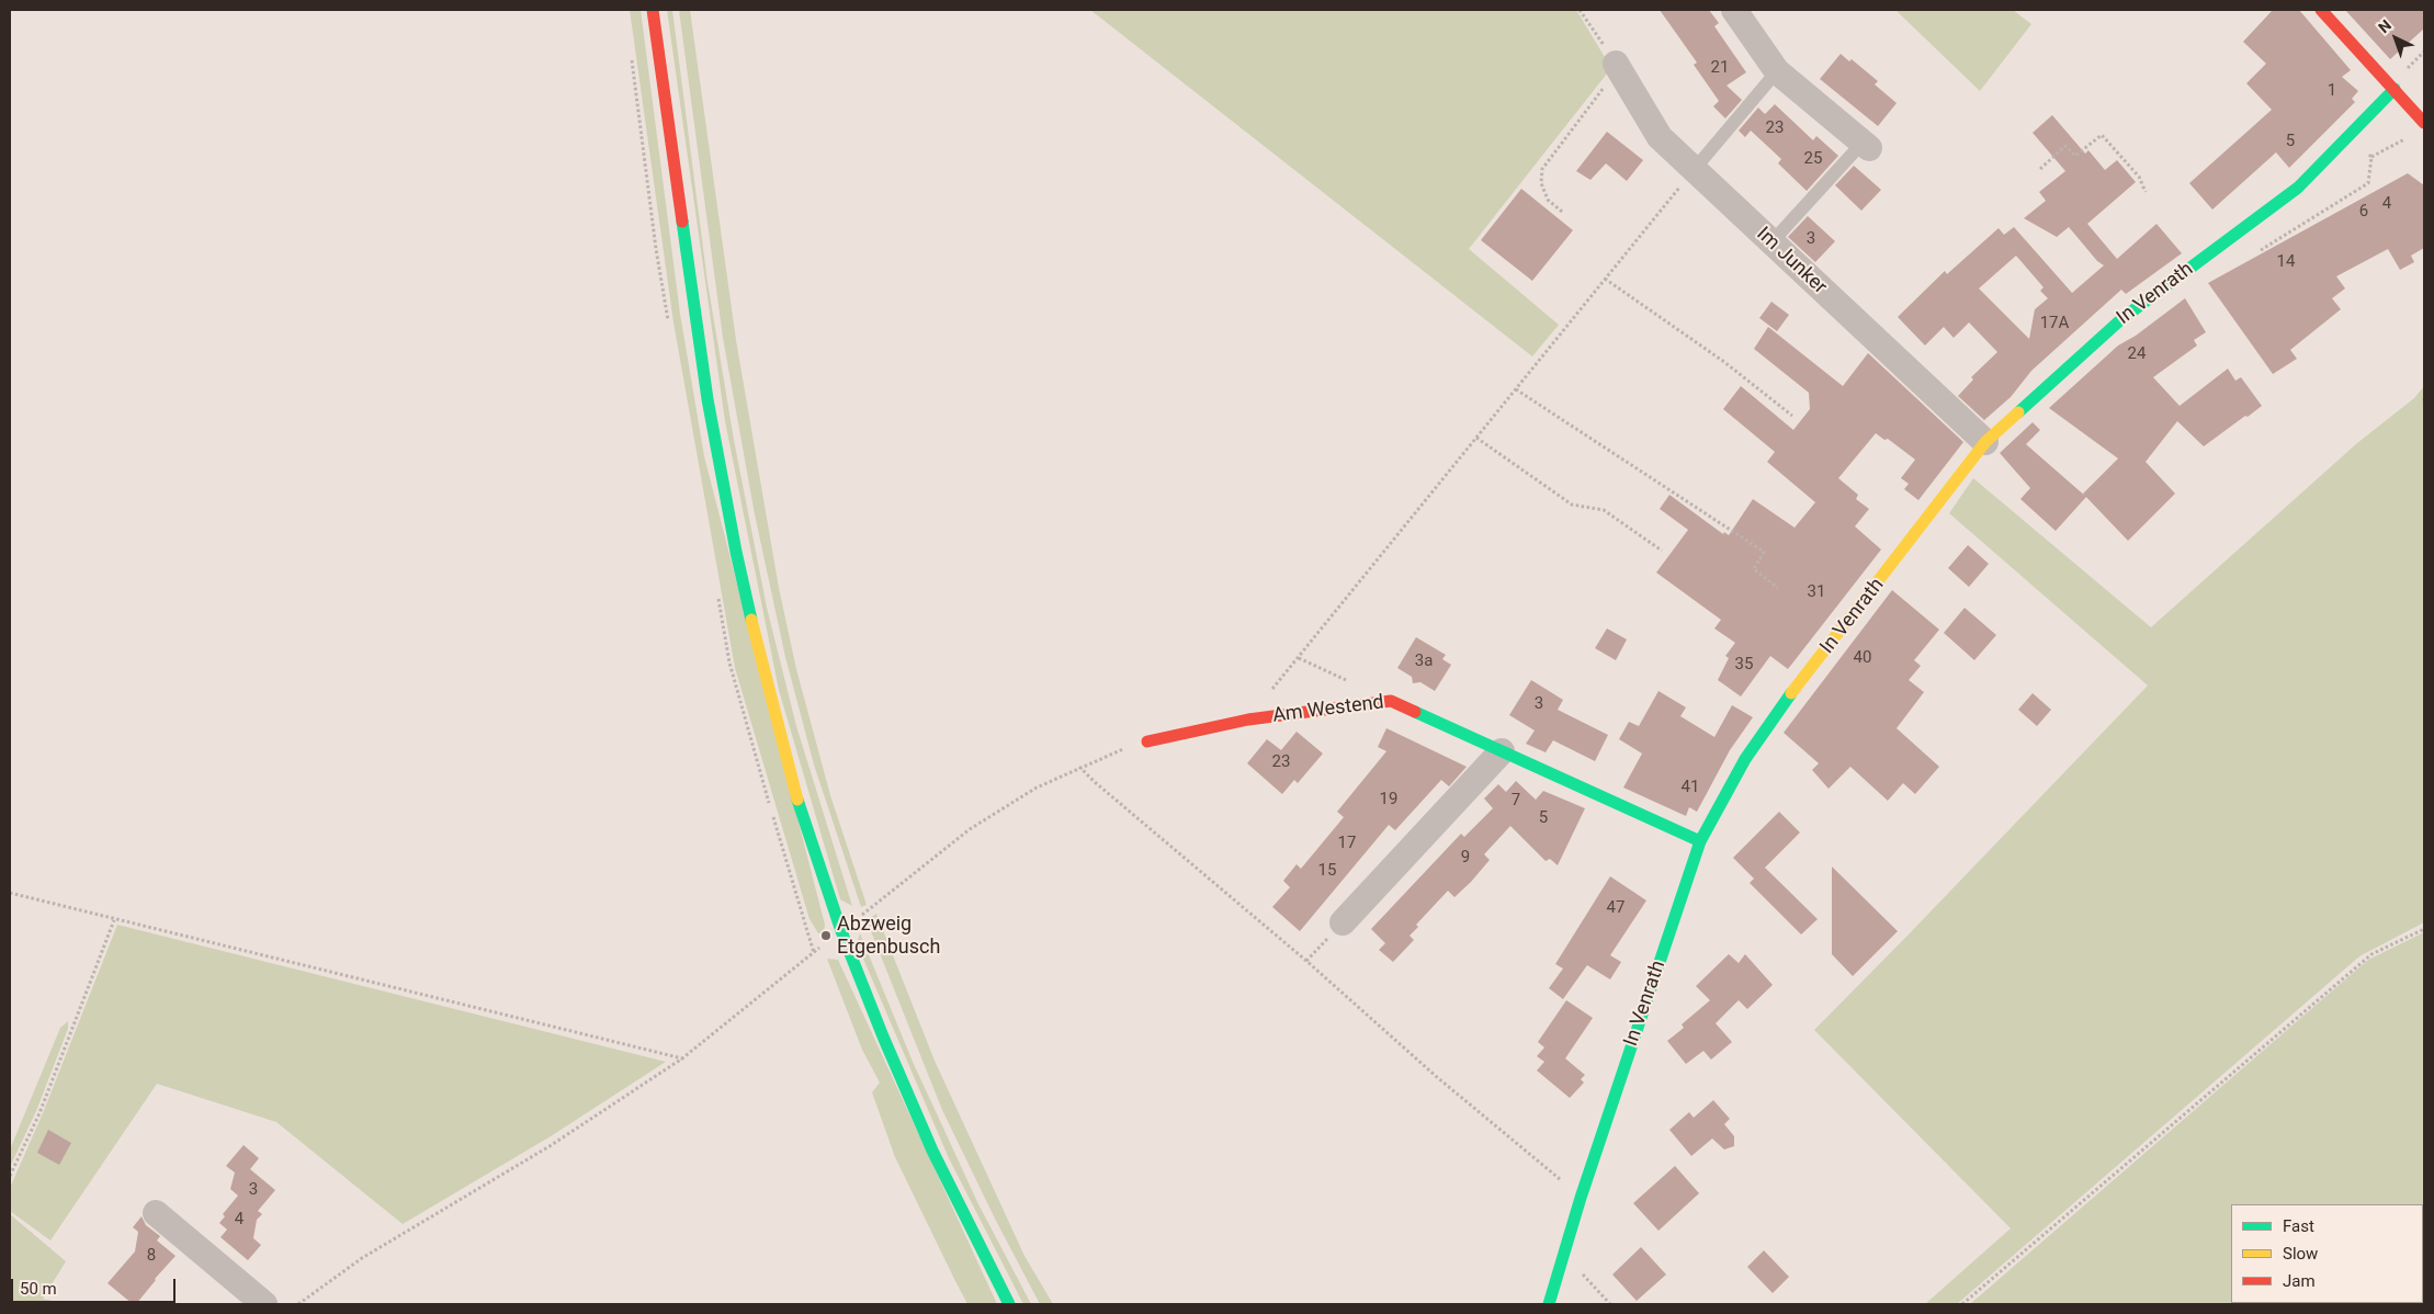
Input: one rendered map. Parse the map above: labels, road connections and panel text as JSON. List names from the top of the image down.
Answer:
{
  "streets": {
    "street": ["Im Junker", "In Venrath", "Am Westend"]
  },
  "crossings": [
    ["Im Junker", "In Venrath"],
    ["In Venrath", "Am Westend"]
  ],
  "places": ["Abzweig Etgenbusch"],
  "house_numbers": [
    "21",
    "1",
    "23",
    "5",
    "25",
    "4",
    "6",
    "3",
    "14",
    "17A",
    "24",
    "31",
    "40",
    "3a",
    "35",
    "3",
    "23",
    "41",
    "19",
    "7",
    "5",
    "17",
    "9",
    "15",
    "47",
    "3",
    "4",
    "8"
  ],
  "legend": ["Fast", "Slow", "Jam"],
  "scale_bar": "50 m",
  "north": "top left"
}
